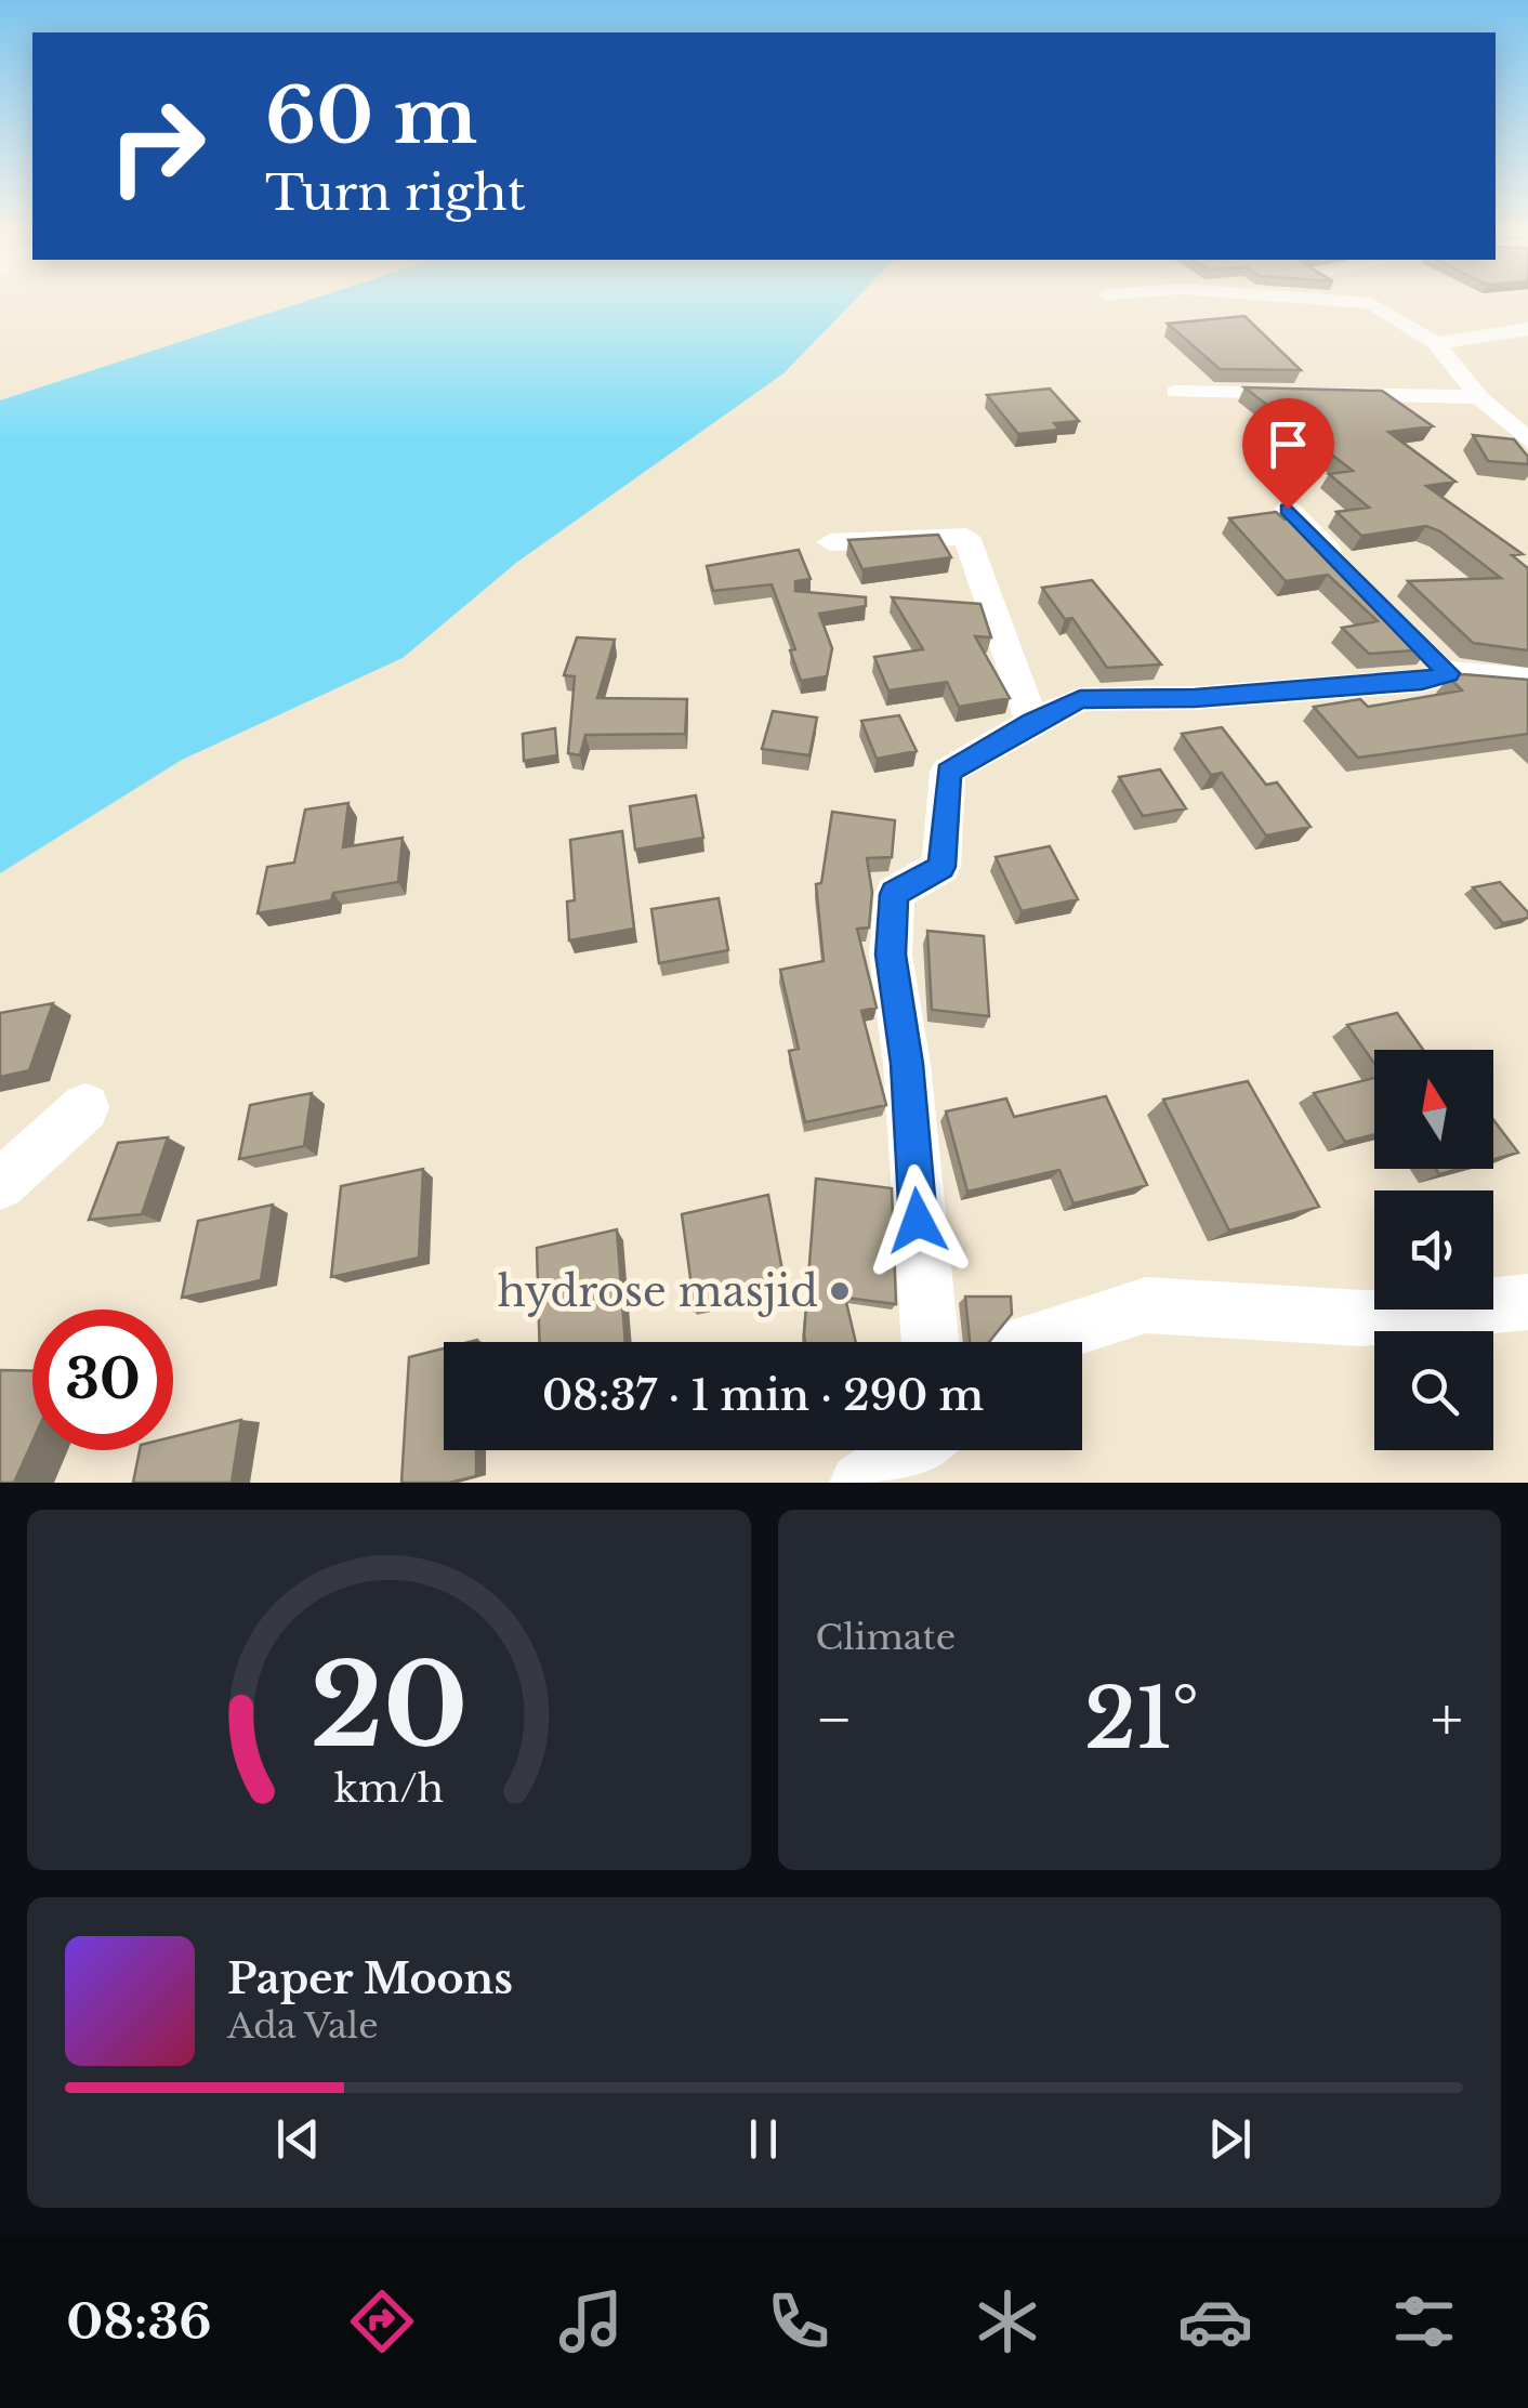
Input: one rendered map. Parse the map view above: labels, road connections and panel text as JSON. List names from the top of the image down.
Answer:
{
  "places": ["hydrose masjid"],
  "north": "top",
  "page": {
    "turn": ["60 m", "Turn right"],
    "limit": "30",
    "trip": "08:37 · 1 min · 290 m",
    "tile": "Climate",
    "heat": ["−", "21°", "+"],
    "song": ["Paper Moons", "Ada Vale"],
    "tabs": "08:36",
    "gauge": ["20", "km/h"]
  }
}
